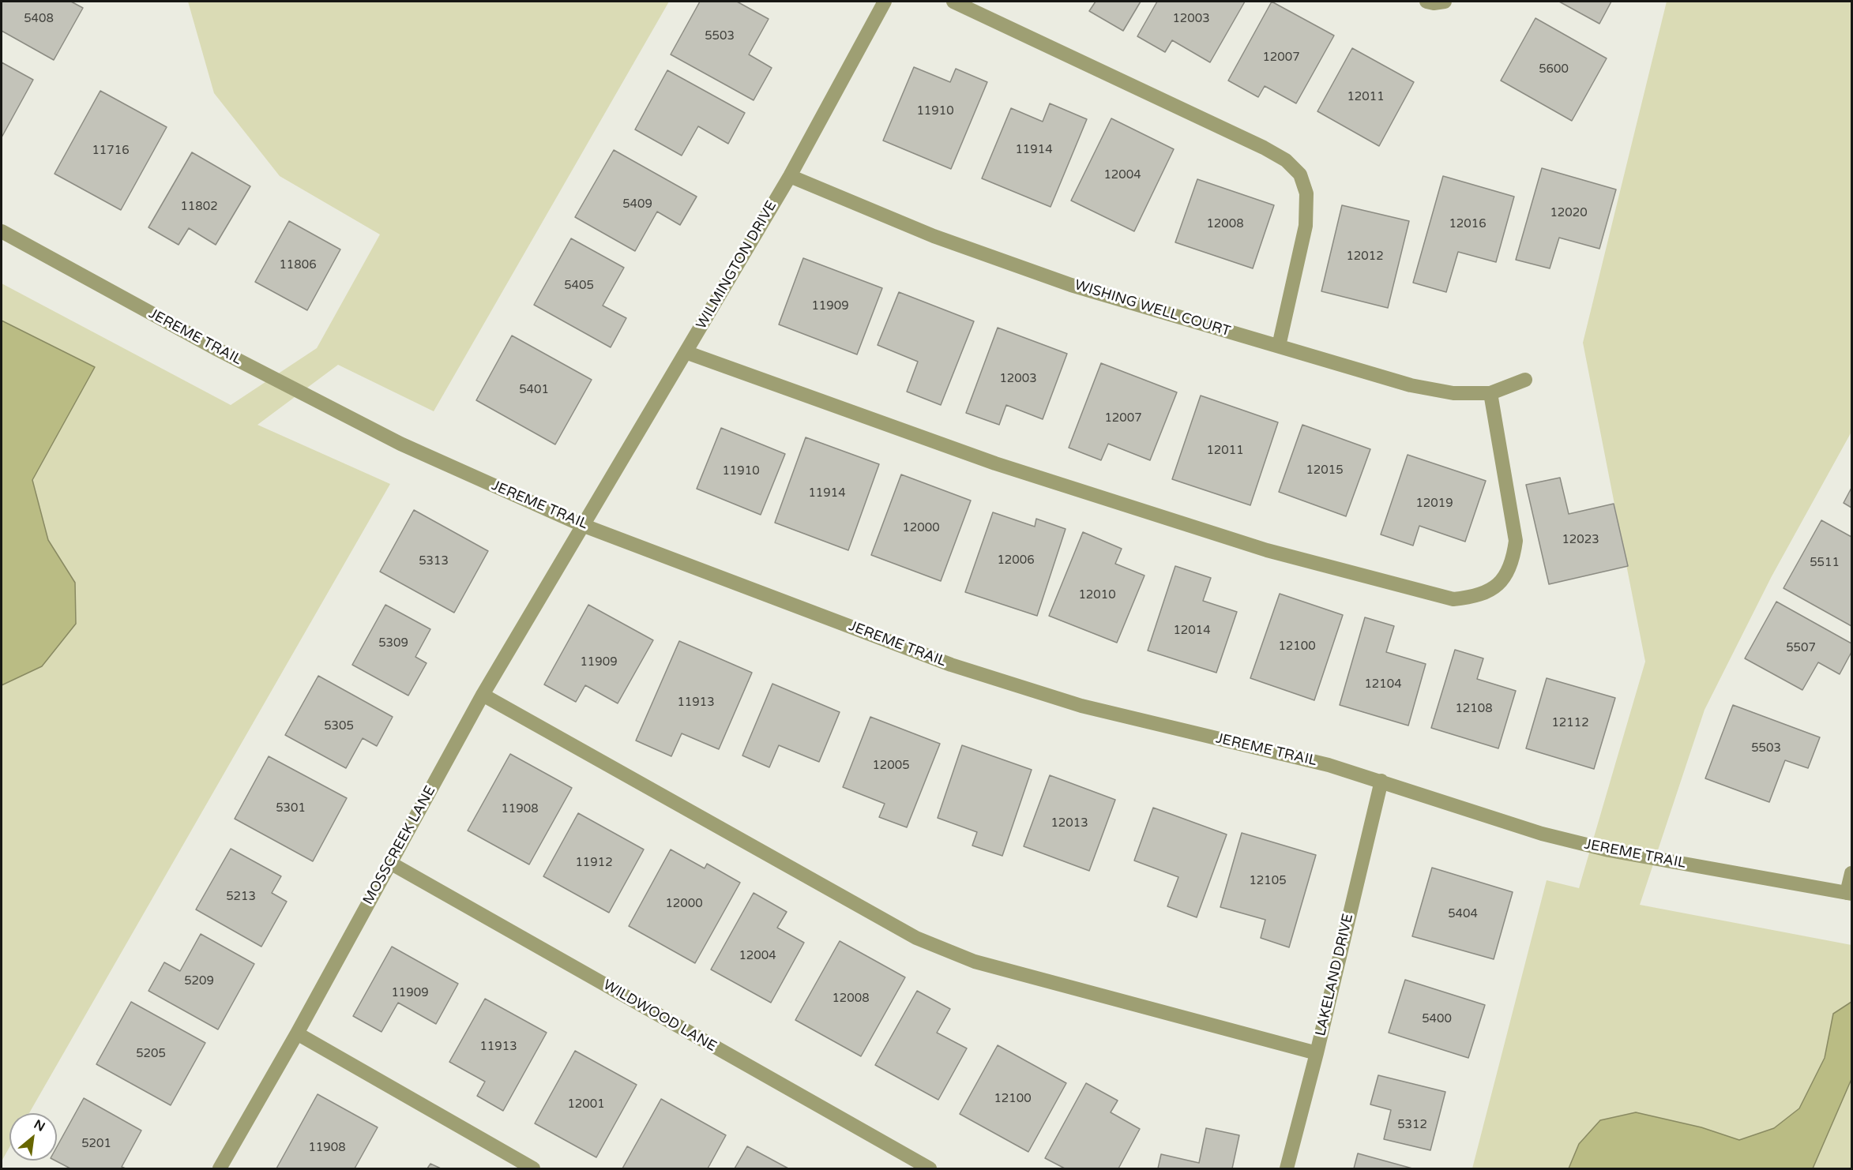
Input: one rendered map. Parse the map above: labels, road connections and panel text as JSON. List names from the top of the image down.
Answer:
{
  "streets": {
    "street": [
      "WILMINGTON DRIVE",
      "WISHING WELL COURT",
      "JEREME TRAIL",
      "MOSSCREEK LANE",
      "LAKELAND DRIVE",
      "WILDWOOD LANE"
    ]
  },
  "crossings": [
    ["WILMINGTON DRIVE", "WISHING WELL COURT"],
    ["WILMINGTON DRIVE", "JEREME TRAIL"],
    ["WILMINGTON DRIVE", "MOSSCREEK LANE"],
    ["JEREME TRAIL", "MOSSCREEK LANE"],
    ["JEREME TRAIL", "LAKELAND DRIVE"],
    ["MOSSCREEK LANE", "WILDWOOD LANE"]
  ],
  "house_numbers": [
    "5408",
    "12003",
    "5503",
    "12007",
    "5600",
    "12011",
    "11910",
    "11914",
    "11716",
    "12004",
    "5409",
    "11802",
    "12020",
    "12008",
    "12016",
    "12012",
    "11806",
    "5405",
    "11909",
    "12003",
    "5401",
    "12007",
    "12011",
    "12015",
    "11910",
    "11914",
    "12019",
    "12000",
    "12023",
    "12006",
    "5313",
    "5511",
    "12010",
    "12014",
    "5309",
    "12100",
    "5507",
    "11909",
    "12104",
    "11913",
    "12108",
    "12112",
    "5305",
    "5503",
    "12005",
    "5301",
    "11908",
    "12013",
    "11912",
    "12105",
    "5213",
    "12000",
    "5404",
    "12004",
    "5209",
    "11909",
    "12008",
    "5400",
    "11913",
    "5205",
    "12100",
    "12001",
    "5312",
    "5201",
    "11908"
  ],
  "north": "top right"
}
